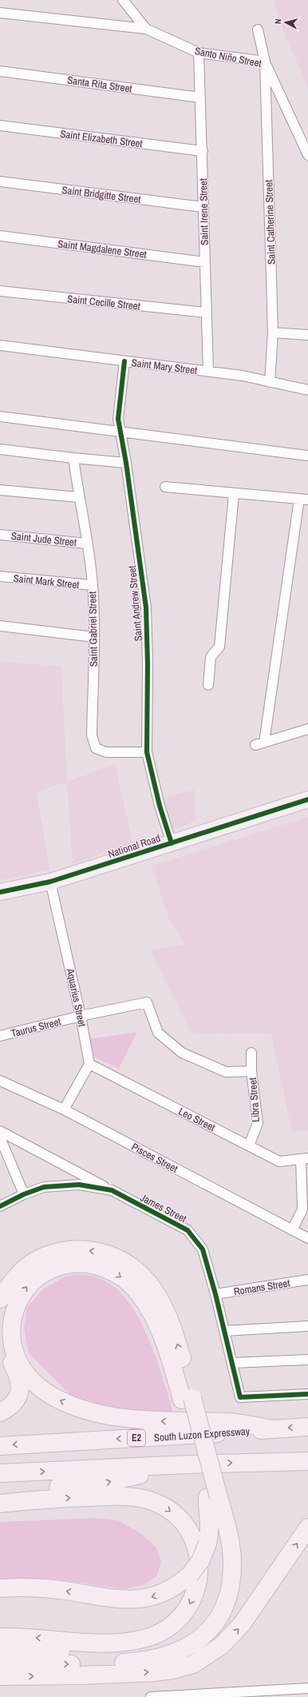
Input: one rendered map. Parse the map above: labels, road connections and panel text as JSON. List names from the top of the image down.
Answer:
{
  "streets": {
    "highway": ["National Road", "South Luzon Expressway", "E2"],
    "street": [
      "Santo Niño Street",
      "Santa Rita Street",
      "Saint Elizabeth Street",
      "Saint Bridgitte Street",
      "Saint Irene Street",
      "Saint Catherine Street",
      "Saint Magdalene Street",
      "Saint Cecille Street",
      "Saint Mary Street",
      "Saint Jude Street",
      "Saint Mark Street",
      "Saint Andrew Street",
      "Saint Gabriel Street",
      "Aquarius Street",
      "Taurus Street",
      "Libra Street",
      "Leo Street",
      "Pisces Street",
      "James Street",
      "Romans Street"
    ]
  },
  "crossings": [
    ["Santo Niño Street", "Saint Irene Street"],
    ["Santo Niño Street", "Saint Catherine Street"],
    ["Santa Rita Street", "Saint Irene Street"],
    ["Saint Elizabeth Street", "Saint Irene Street"],
    ["Saint Bridgitte Street", "Saint Irene Street"],
    ["Saint Irene Street", "Saint Magdalene Street"],
    ["Saint Irene Street", "Saint Cecille Street"],
    ["Saint Irene Street", "Saint Mary Street"],
    ["Saint Catherine Street", "Saint Mary Street"],
    ["Saint Mary Street", "Saint Andrew Street"],
    ["Saint Jude Street", "Saint Gabriel Street"],
    ["Saint Mark Street", "Saint Gabriel Street"],
    ["Saint Andrew Street", "Saint Gabriel Street"],
    ["Saint Andrew Street", "National Road"],
    ["National Road", "Aquarius Street"],
    ["Aquarius Street", "Taurus Street"],
    ["Aquarius Street", "Leo Street"],
    ["Taurus Street", "Libra Street"],
    ["Libra Street", "Leo Street"],
    ["James Street", "Romans Street"]
  ],
  "north": "left"
}
